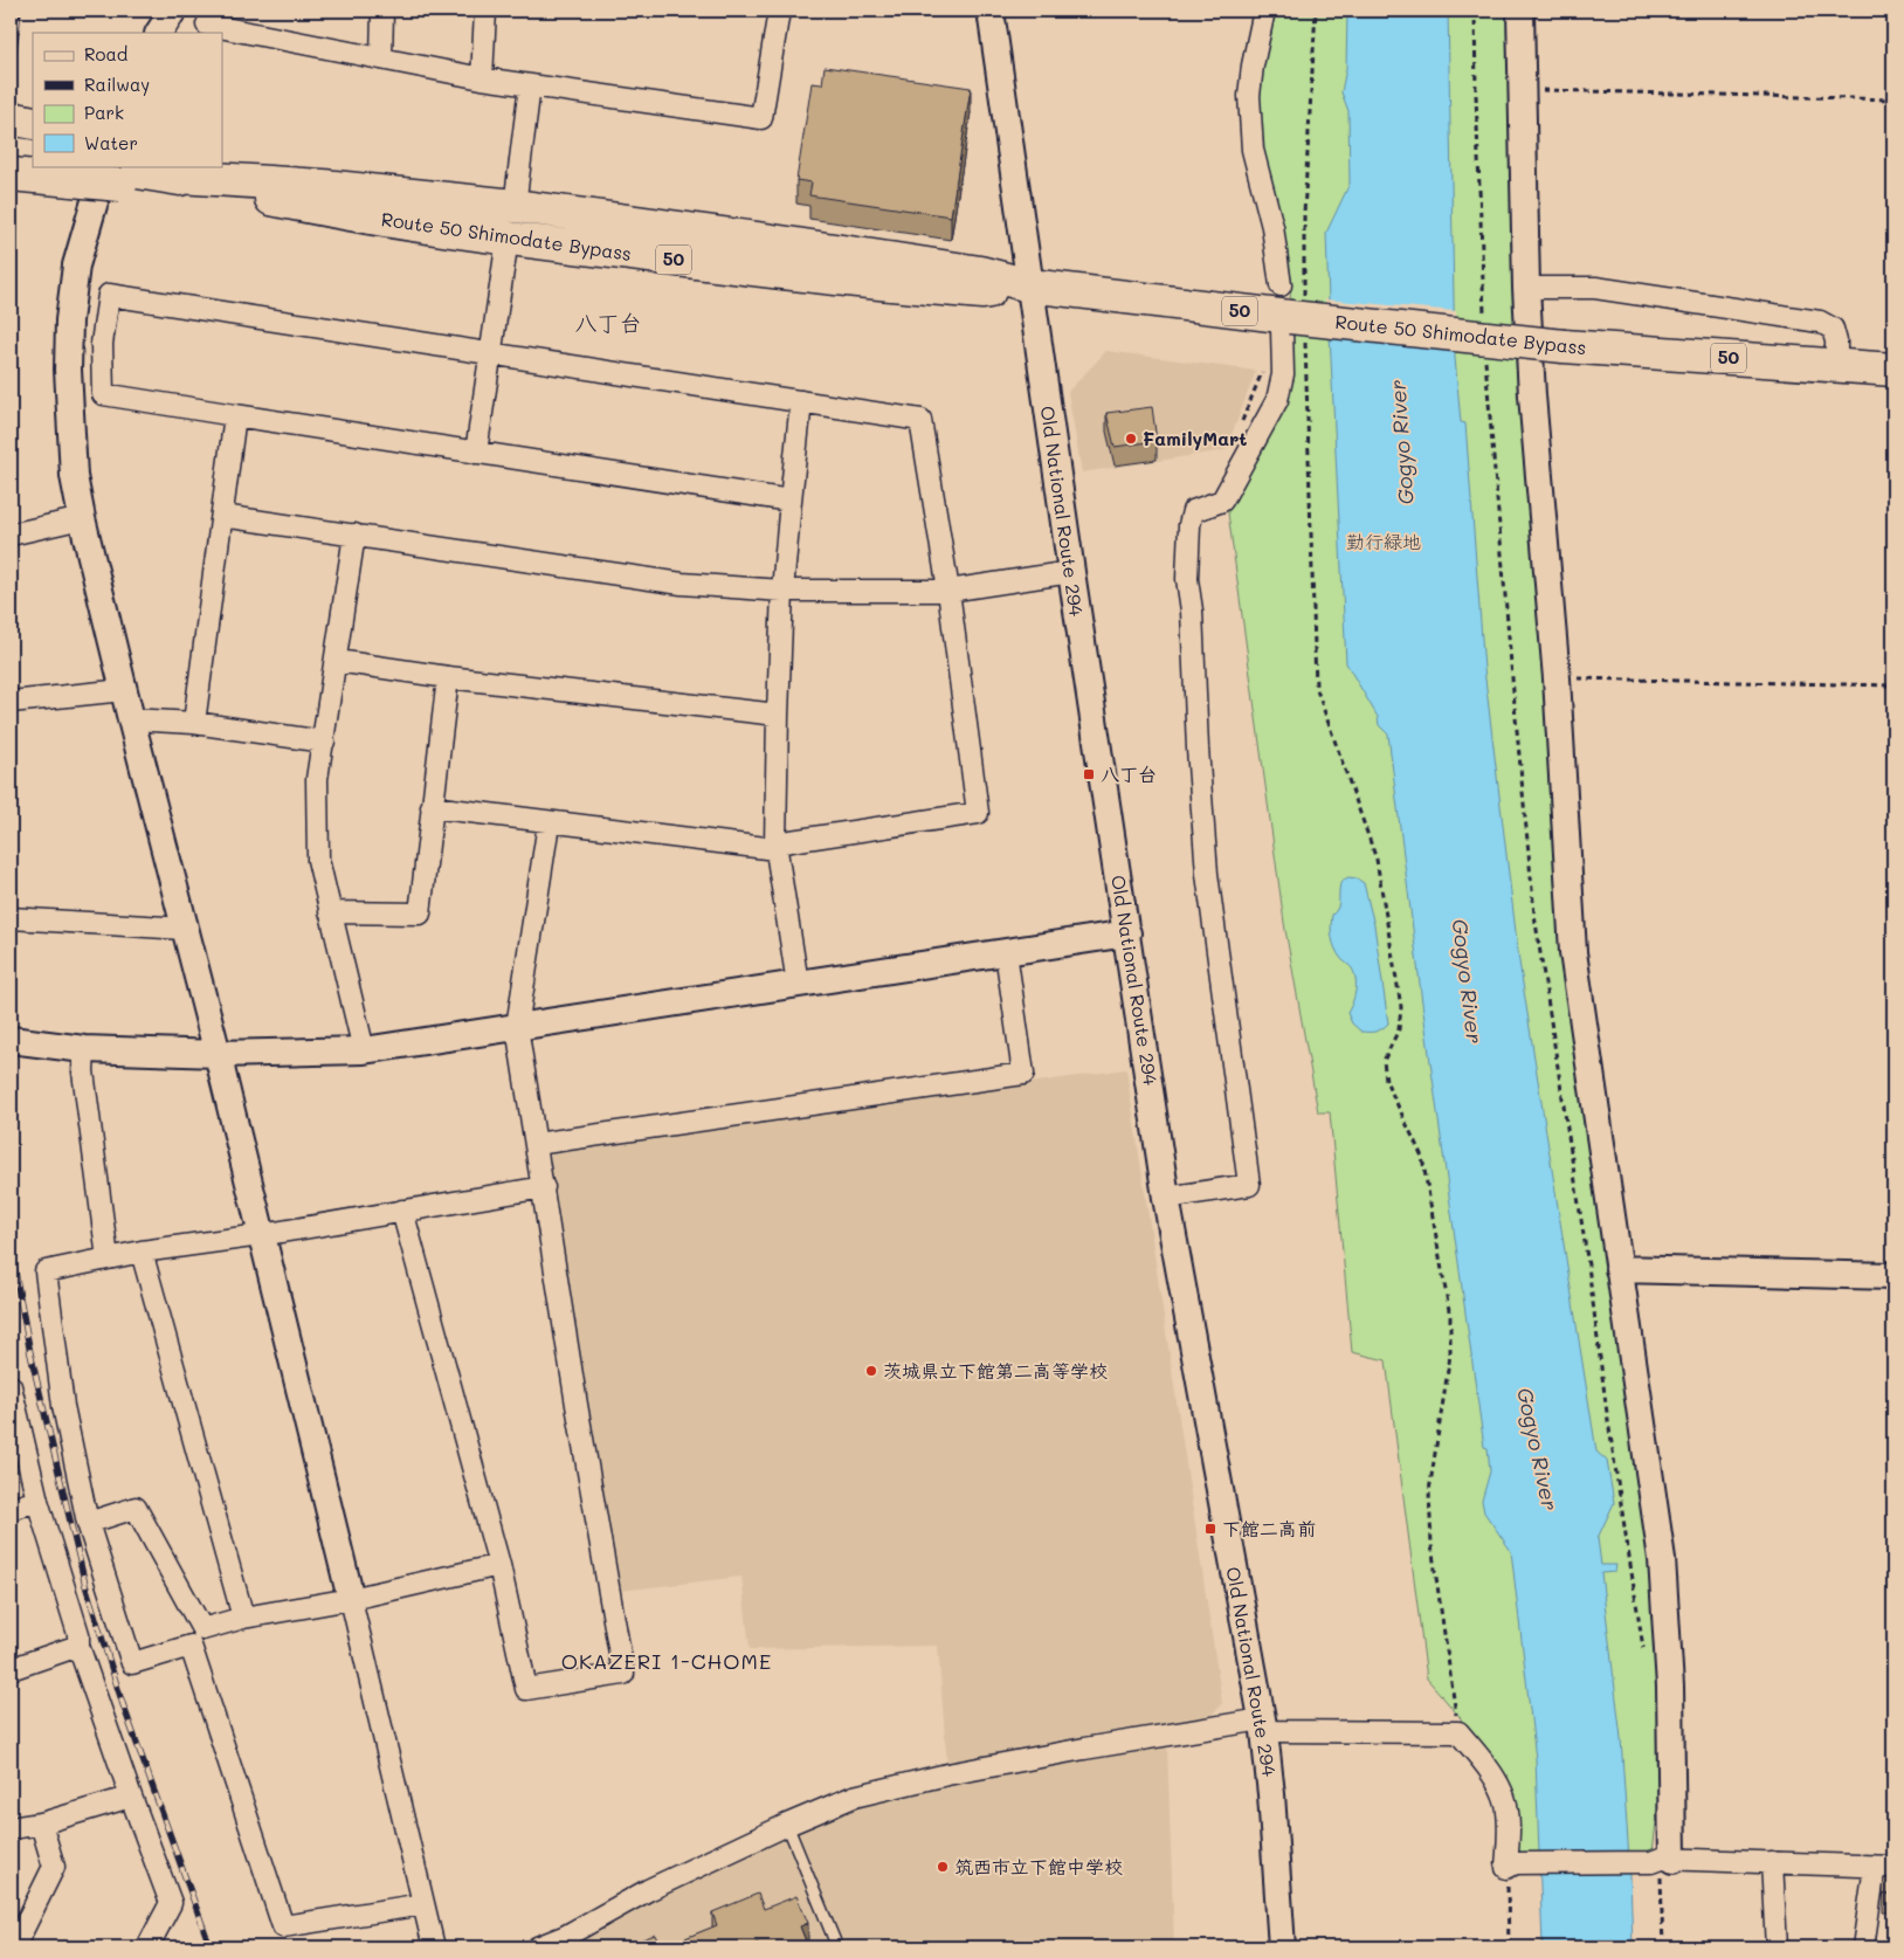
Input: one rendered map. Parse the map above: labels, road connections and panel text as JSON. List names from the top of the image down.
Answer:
{
  "streets": {
    "highway": ["Route 50 Shimodate Bypass", "50"],
    "street": ["Old National Route 294"]
  },
  "crossings": [
    ["Route 50 Shimodate Bypass", "Old National Route 294"]
  ],
  "districts": ["八丁台", "OKAZERI 1-CHOME"],
  "water": ["Gogyo River"],
  "parks": ["勤行緑地"],
  "places": {
    "other": ["FamilyMart", "茨城県立下館第二高等学校", "筑西市立下館中学校"],
    "transit": ["八丁台", "下館二高前"]
  },
  "legend": [
    "Road",
    "Railway",
    "Park",
    "Water"
  ]
}
